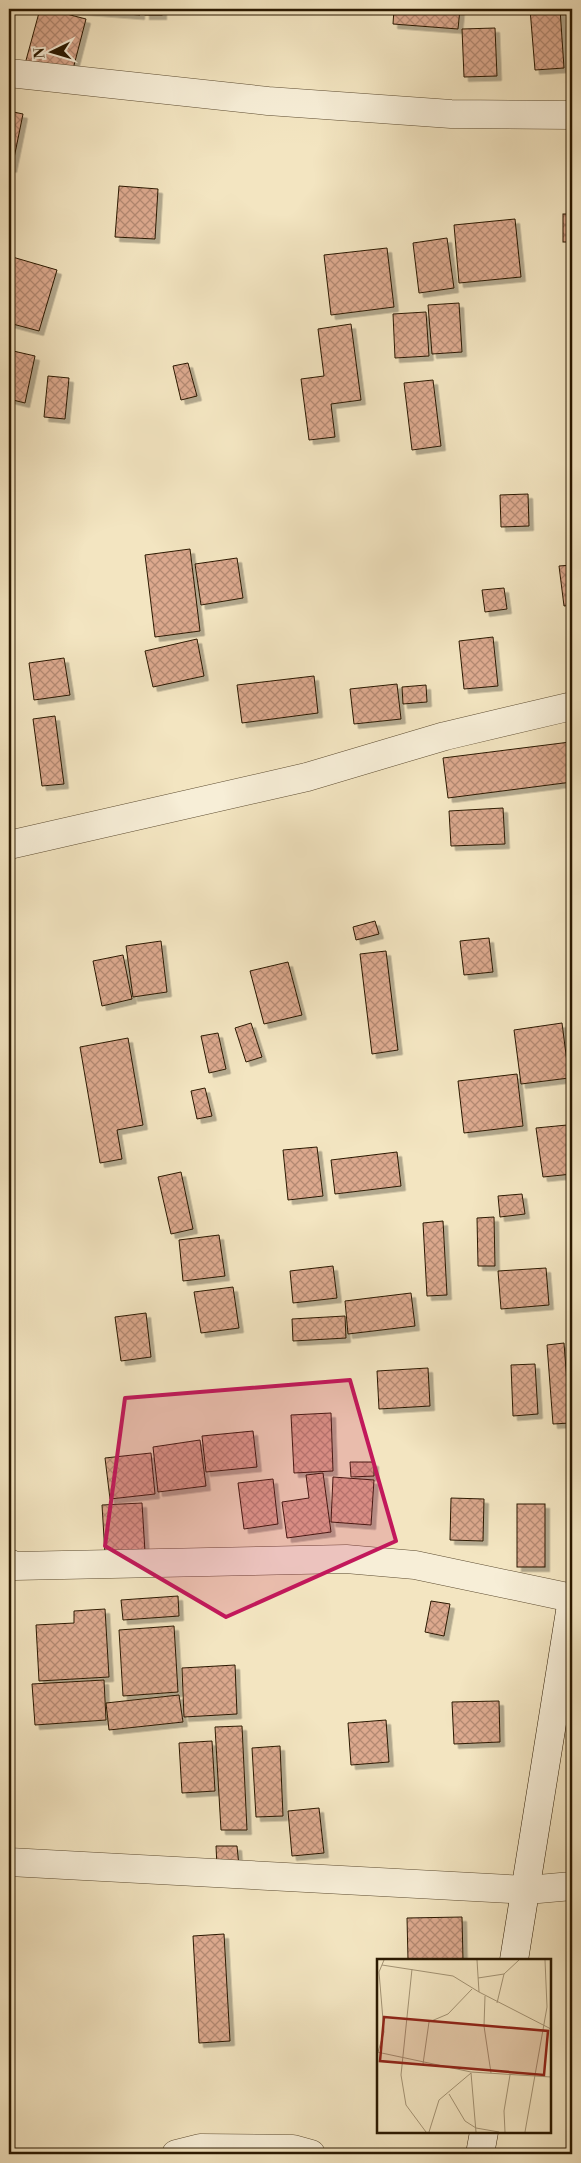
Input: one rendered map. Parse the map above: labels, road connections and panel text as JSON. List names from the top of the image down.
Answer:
{
  "north": "left"
}
